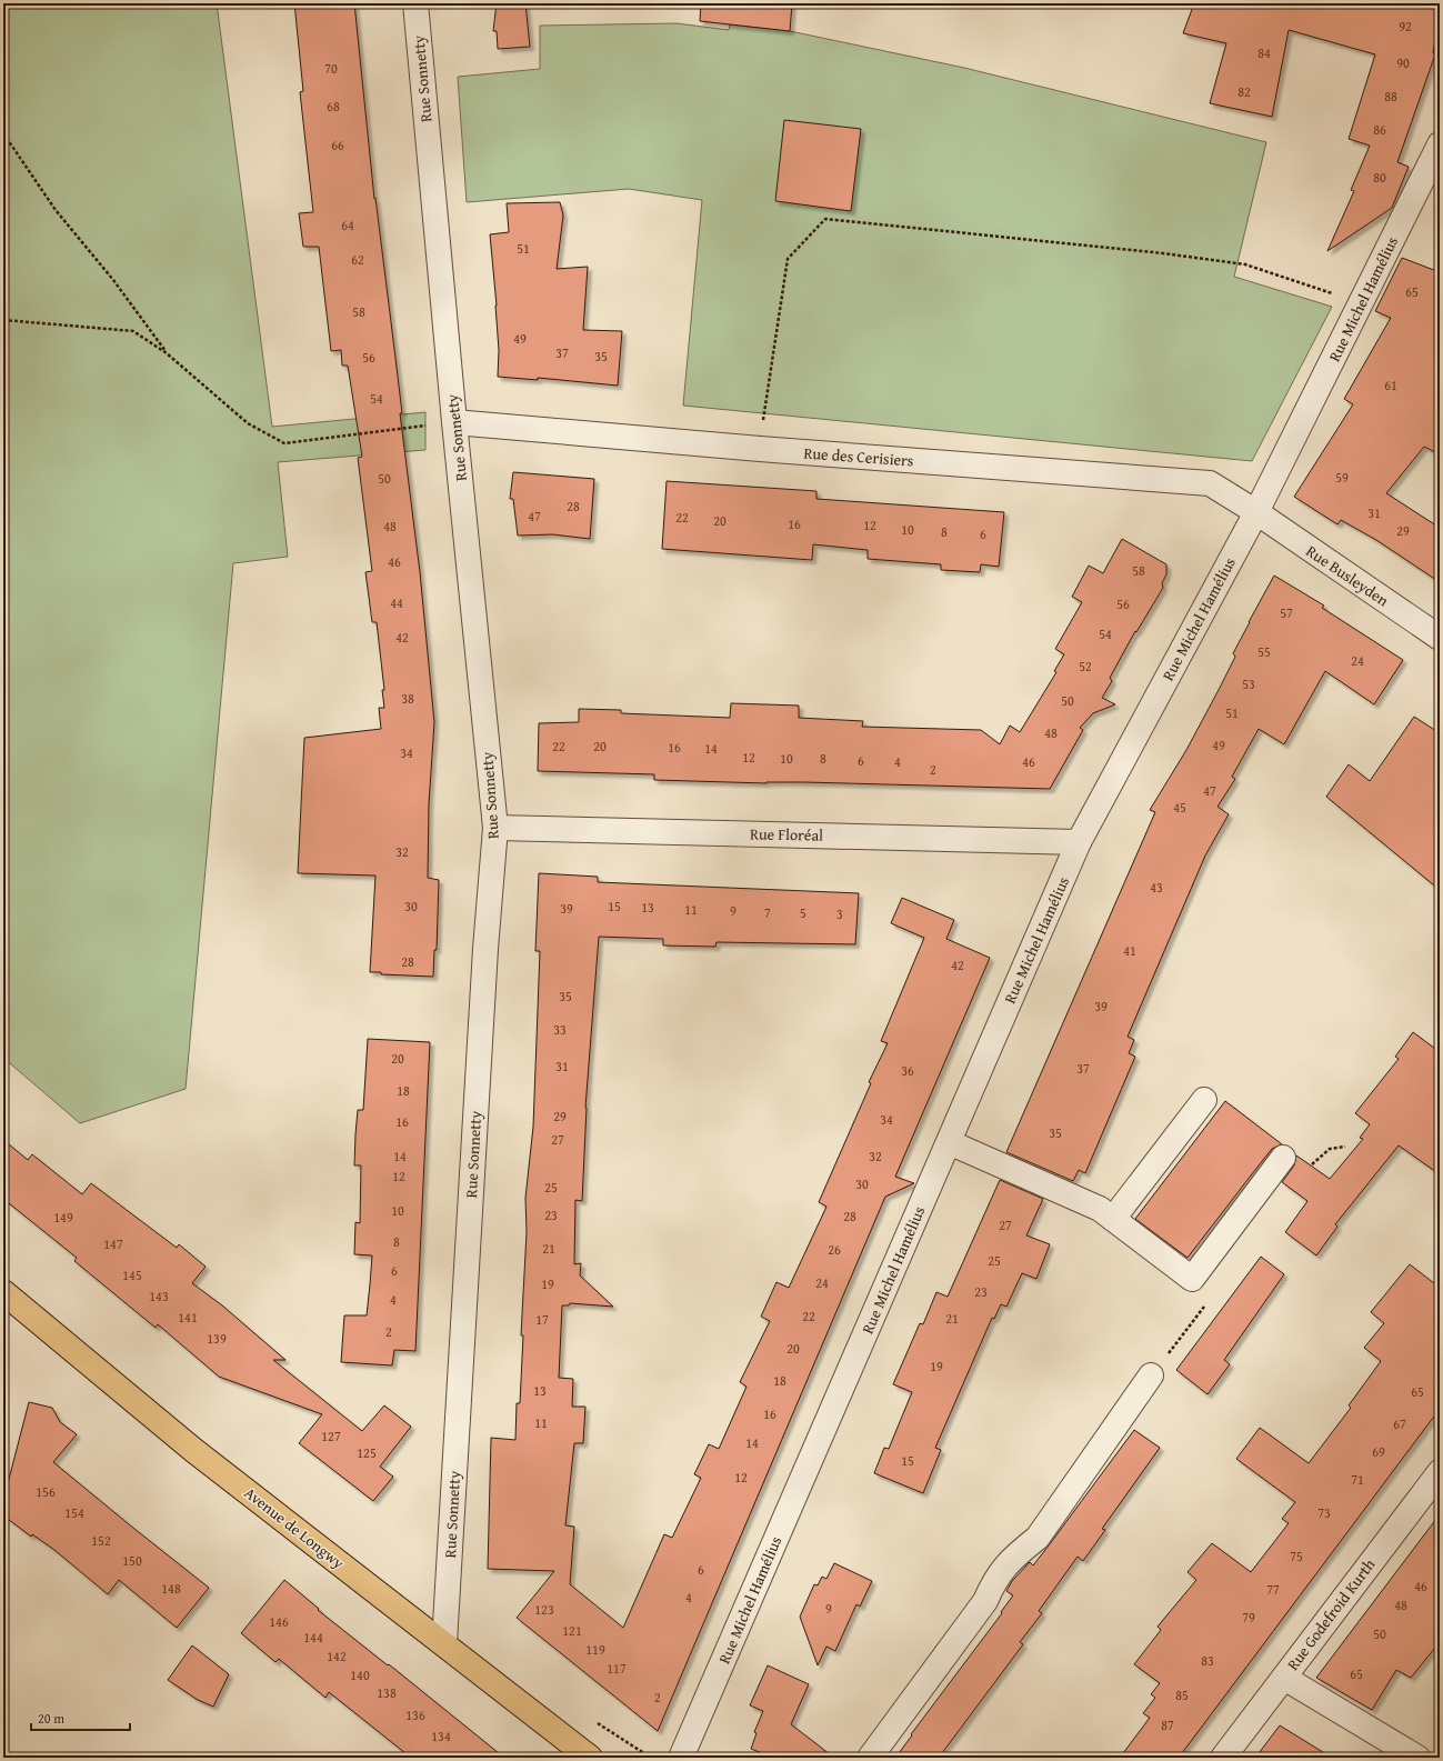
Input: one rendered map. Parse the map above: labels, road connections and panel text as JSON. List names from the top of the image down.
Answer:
{
  "streets": {
    "main road": ["Avenue de Longwy"],
    "street": [
      "Rue Sonnetty",
      "Rue Michel Hamélius",
      "Rue des Cerisiers",
      "Rue Busleyden",
      "Rue Floréal",
      "Rue Godefroid Kurth"
    ]
  },
  "crossings": [
    ["Rue Sonnetty", "Rue des Cerisiers"],
    ["Rue Sonnetty", "Rue Floréal"],
    ["Rue Sonnetty", "Avenue de Longwy"],
    ["Rue Michel Hamélius", "Rue des Cerisiers"],
    ["Rue Michel Hamélius", "Rue Busleyden"],
    ["Rue Michel Hamélius", "Rue Floréal"],
    ["Rue des Cerisiers", "Rue Busleyden"]
  ],
  "house_numbers": [
    "92",
    "84",
    "90",
    "70",
    "82",
    "88",
    "68",
    "86",
    "66",
    "80",
    "64",
    "51",
    "62",
    "65",
    "58",
    "49",
    "37",
    "35",
    "56",
    "61",
    "54",
    "59",
    "50",
    "28",
    "31",
    "47",
    "22",
    "20",
    "16",
    "12",
    "48",
    "10",
    "29",
    "8",
    "6",
    "46",
    "58",
    "44",
    "56",
    "57",
    "54",
    "42",
    "55",
    "24",
    "52",
    "53",
    "38",
    "50",
    "51",
    "48",
    "49",
    "22",
    "20",
    "16",
    "14",
    "34",
    "12",
    "10",
    "8",
    "6",
    "4",
    "46",
    "2",
    "47",
    "45",
    "32",
    "43",
    "30",
    "15",
    "13",
    "39",
    "11",
    "9",
    "7",
    "5",
    "3",
    "41",
    "28",
    "42",
    "35",
    "39",
    "33",
    "20",
    "31",
    "37",
    "36",
    "18",
    "29",
    "34",
    "16",
    "35",
    "27",
    "14",
    "32",
    "12",
    "30",
    "25",
    "10",
    "23",
    "28",
    "149",
    "27",
    "8",
    "147",
    "21",
    "26",
    "25",
    "6",
    "145",
    "24",
    "19",
    "23",
    "143",
    "4",
    "22",
    "141",
    "21",
    "17",
    "2",
    "139",
    "20",
    "19",
    "18",
    "13",
    "65",
    "16",
    "11",
    "67",
    "127",
    "14",
    "69",
    "125",
    "15",
    "12",
    "71",
    "156",
    "154",
    "73",
    "152",
    "75",
    "150",
    "6",
    "46",
    "148",
    "77",
    "4",
    "48",
    "9",
    "123",
    "79",
    "146",
    "121",
    "50",
    "144",
    "119",
    "142",
    "83",
    "117",
    "65",
    "140",
    "138",
    "85",
    "2",
    "136",
    "87",
    "134"
  ],
  "scale_bar": "20 m"
}
